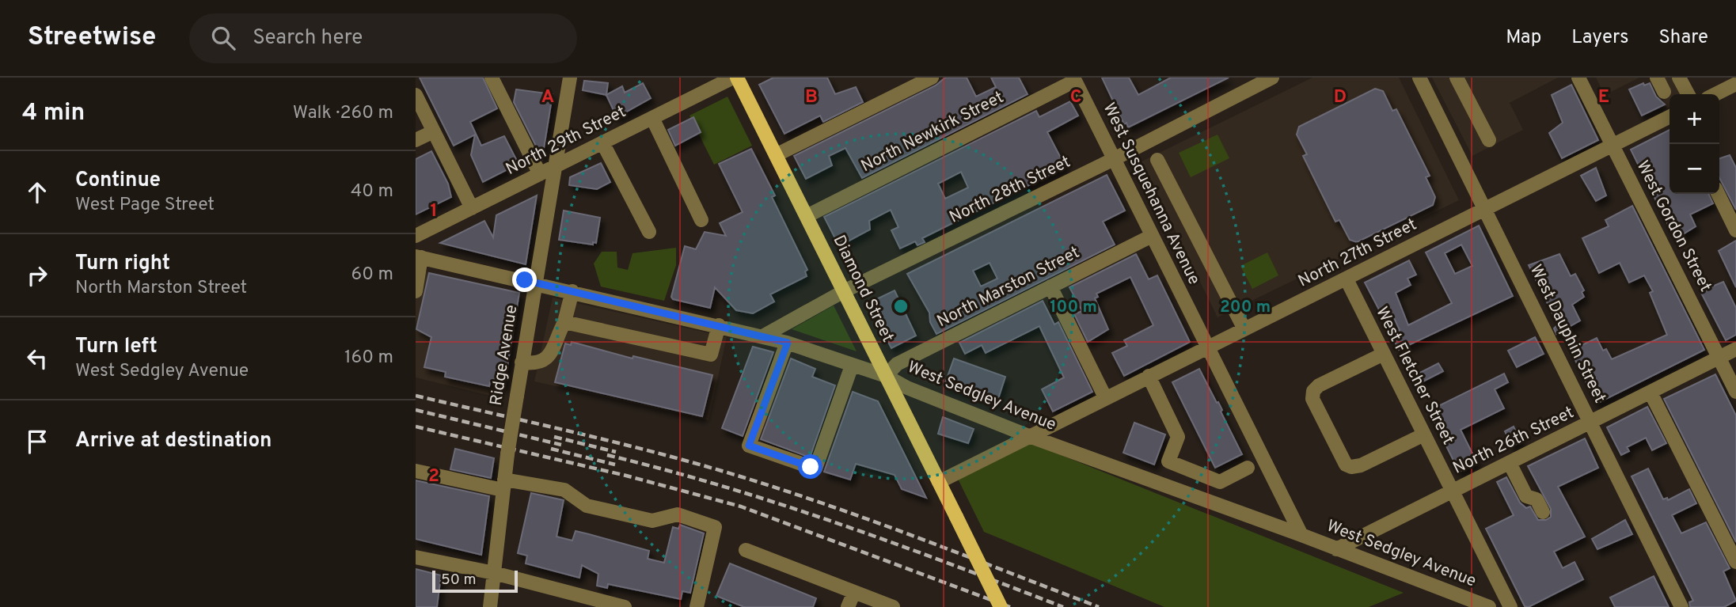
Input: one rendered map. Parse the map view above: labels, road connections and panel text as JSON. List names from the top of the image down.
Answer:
{
  "streets": {
    "main road": ["Diamond Street"],
    "street": [
      "North Newkirk Street",
      "North 29th Street",
      "North 28th Street",
      "West Susquehanna Avenue",
      "West Gordon Street",
      "North 27th Street",
      "North Marston Street",
      "West Dauphin Street",
      "Ridge Avenue",
      "West Fletcher Street",
      "West Sedgley Avenue",
      "North 26th Street"
    ]
  },
  "crossings": [
    ["North Newkirk Street", "West Susquehanna Avenue"],
    ["North Newkirk Street", "Diamond Street"],
    ["North 29th Street", "Diamond Street"],
    ["North 29th Street", "Ridge Avenue"],
    ["North 28th Street", "West Susquehanna Avenue"],
    ["North 28th Street", "Diamond Street"],
    ["North 28th Street", "West Sedgley Avenue"],
    ["West Susquehanna Avenue", "North 27th Street"],
    ["West Susquehanna Avenue", "North Marston Street"],
    ["West Susquehanna Avenue", "West Sedgley Avenue"],
    ["West Gordon Street", "North 27th Street"],
    ["West Gordon Street", "North 26th Street"],
    ["North 27th Street", "Diamond Street"],
    ["North 27th Street", "West Dauphin Street"],
    ["North 27th Street", "West Fletcher Street"],
    ["North 27th Street", "West Sedgley Avenue"],
    ["North Marston Street", "Diamond Street"],
    ["North Marston Street", "West Sedgley Avenue"],
    ["Diamond Street", "West Sedgley Avenue"],
    ["West Dauphin Street", "North 26th Street"],
    ["Ridge Avenue", "West Sedgley Avenue"],
    ["West Fletcher Street", "North 26th Street"],
    ["West Sedgley Avenue", "North 26th Street"]
  ],
  "scale_bar": "50 m",
  "page": {
    "header": "Streetwise",
    "search": "Search here",
    "nav": ["Map", "Layers", "Share"],
    "heading": ["4 min", "Walk · 260 m"],
    "map_buttons": ["+", "−"],
    "list": [
      ["Continue", "West Page Street", "40 m"],
      ["Turn right", "North Marston Street", "60 m"],
      ["Turn left", "West Sedgley Avenue", "160 m"],
      "Arrive at destination"
    ],
    "scale": "50 m"
  },
  "grid": {
    "columns": [
      "A",
      "B",
      "C",
      "D",
      "E"
    ],
    "rows": ["1", "2"]
  },
  "rings": ["100 m", "200 m"]
}
